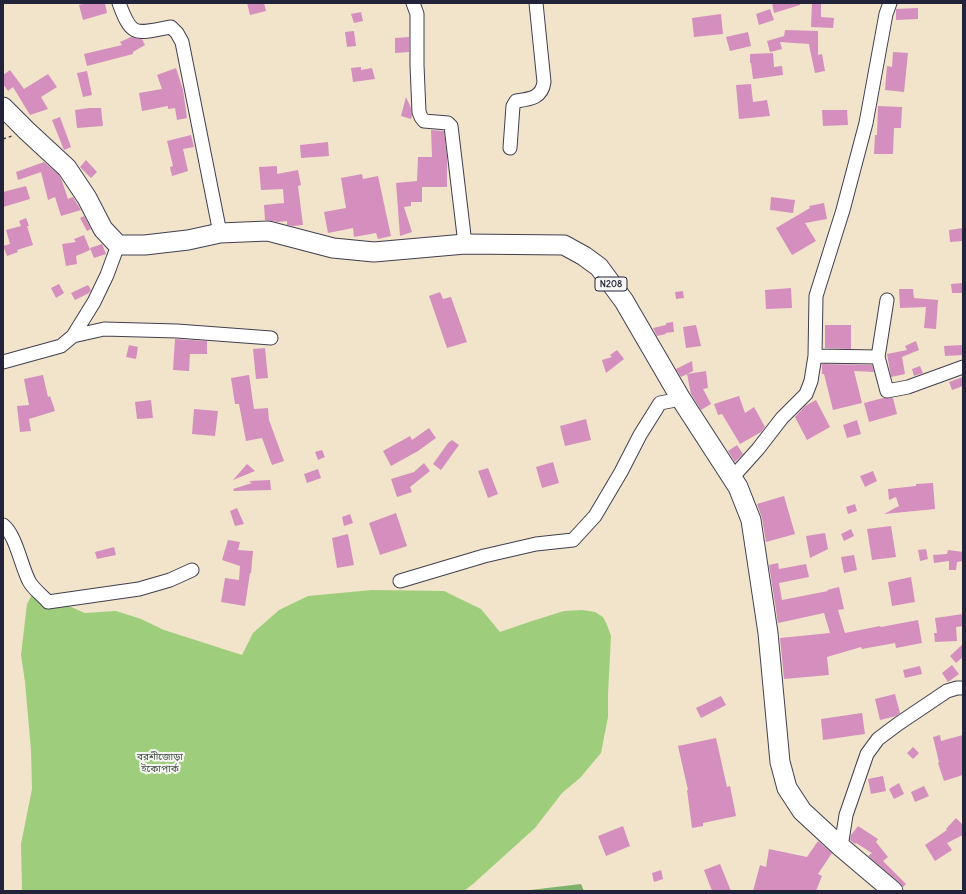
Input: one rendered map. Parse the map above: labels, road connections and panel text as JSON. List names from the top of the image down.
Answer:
{
  "streets": {
    "highway": ["N208"]
  },
  "parks": ["বরশীজোড়া ইকোপার্ক"]
}
